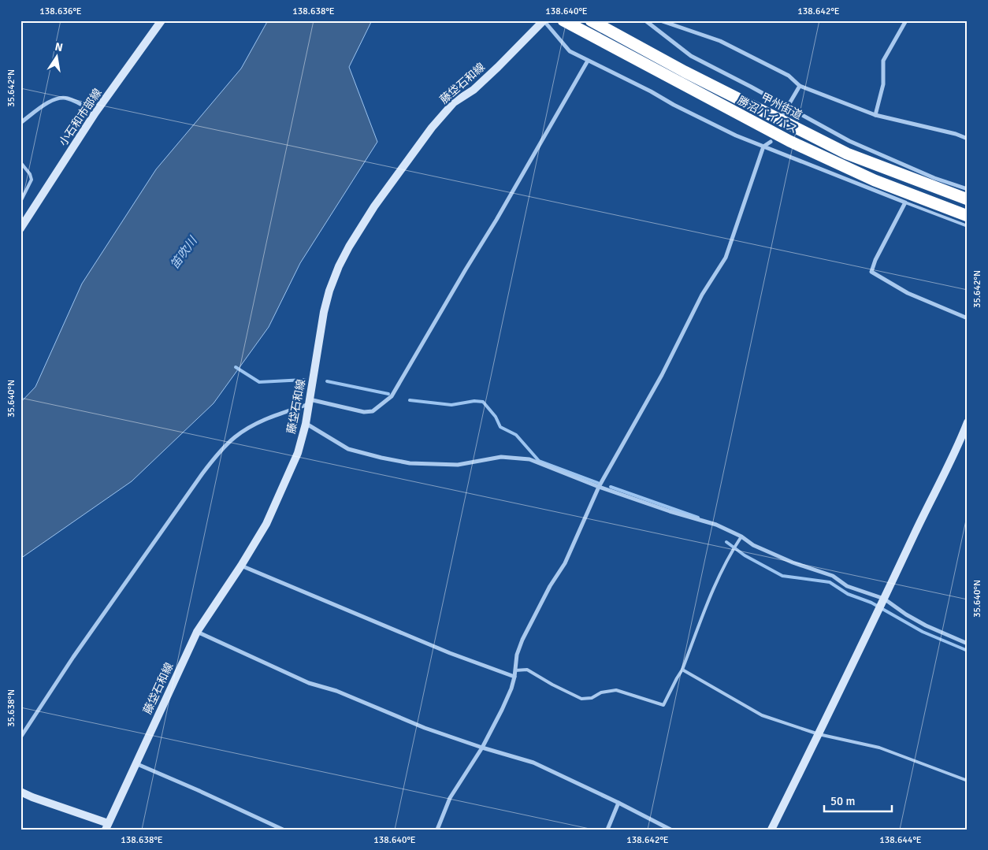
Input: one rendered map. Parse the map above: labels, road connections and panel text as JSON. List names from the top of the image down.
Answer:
{
  "streets": {
    "highway": ["甲州街道", "勝沼バイパス"],
    "main road": ["藤垈石和線", "小石和市部線"]
  },
  "water": ["笛吹川"],
  "scale_bar": "50 m",
  "north": "top",
  "coordinates": [
    "138.636°E",
    "138.638°E",
    "138.640°E",
    "138.642°E",
    "35.642°N",
    "35.640°N",
    "35.638°N",
    "138.644°E"
  ]
}
